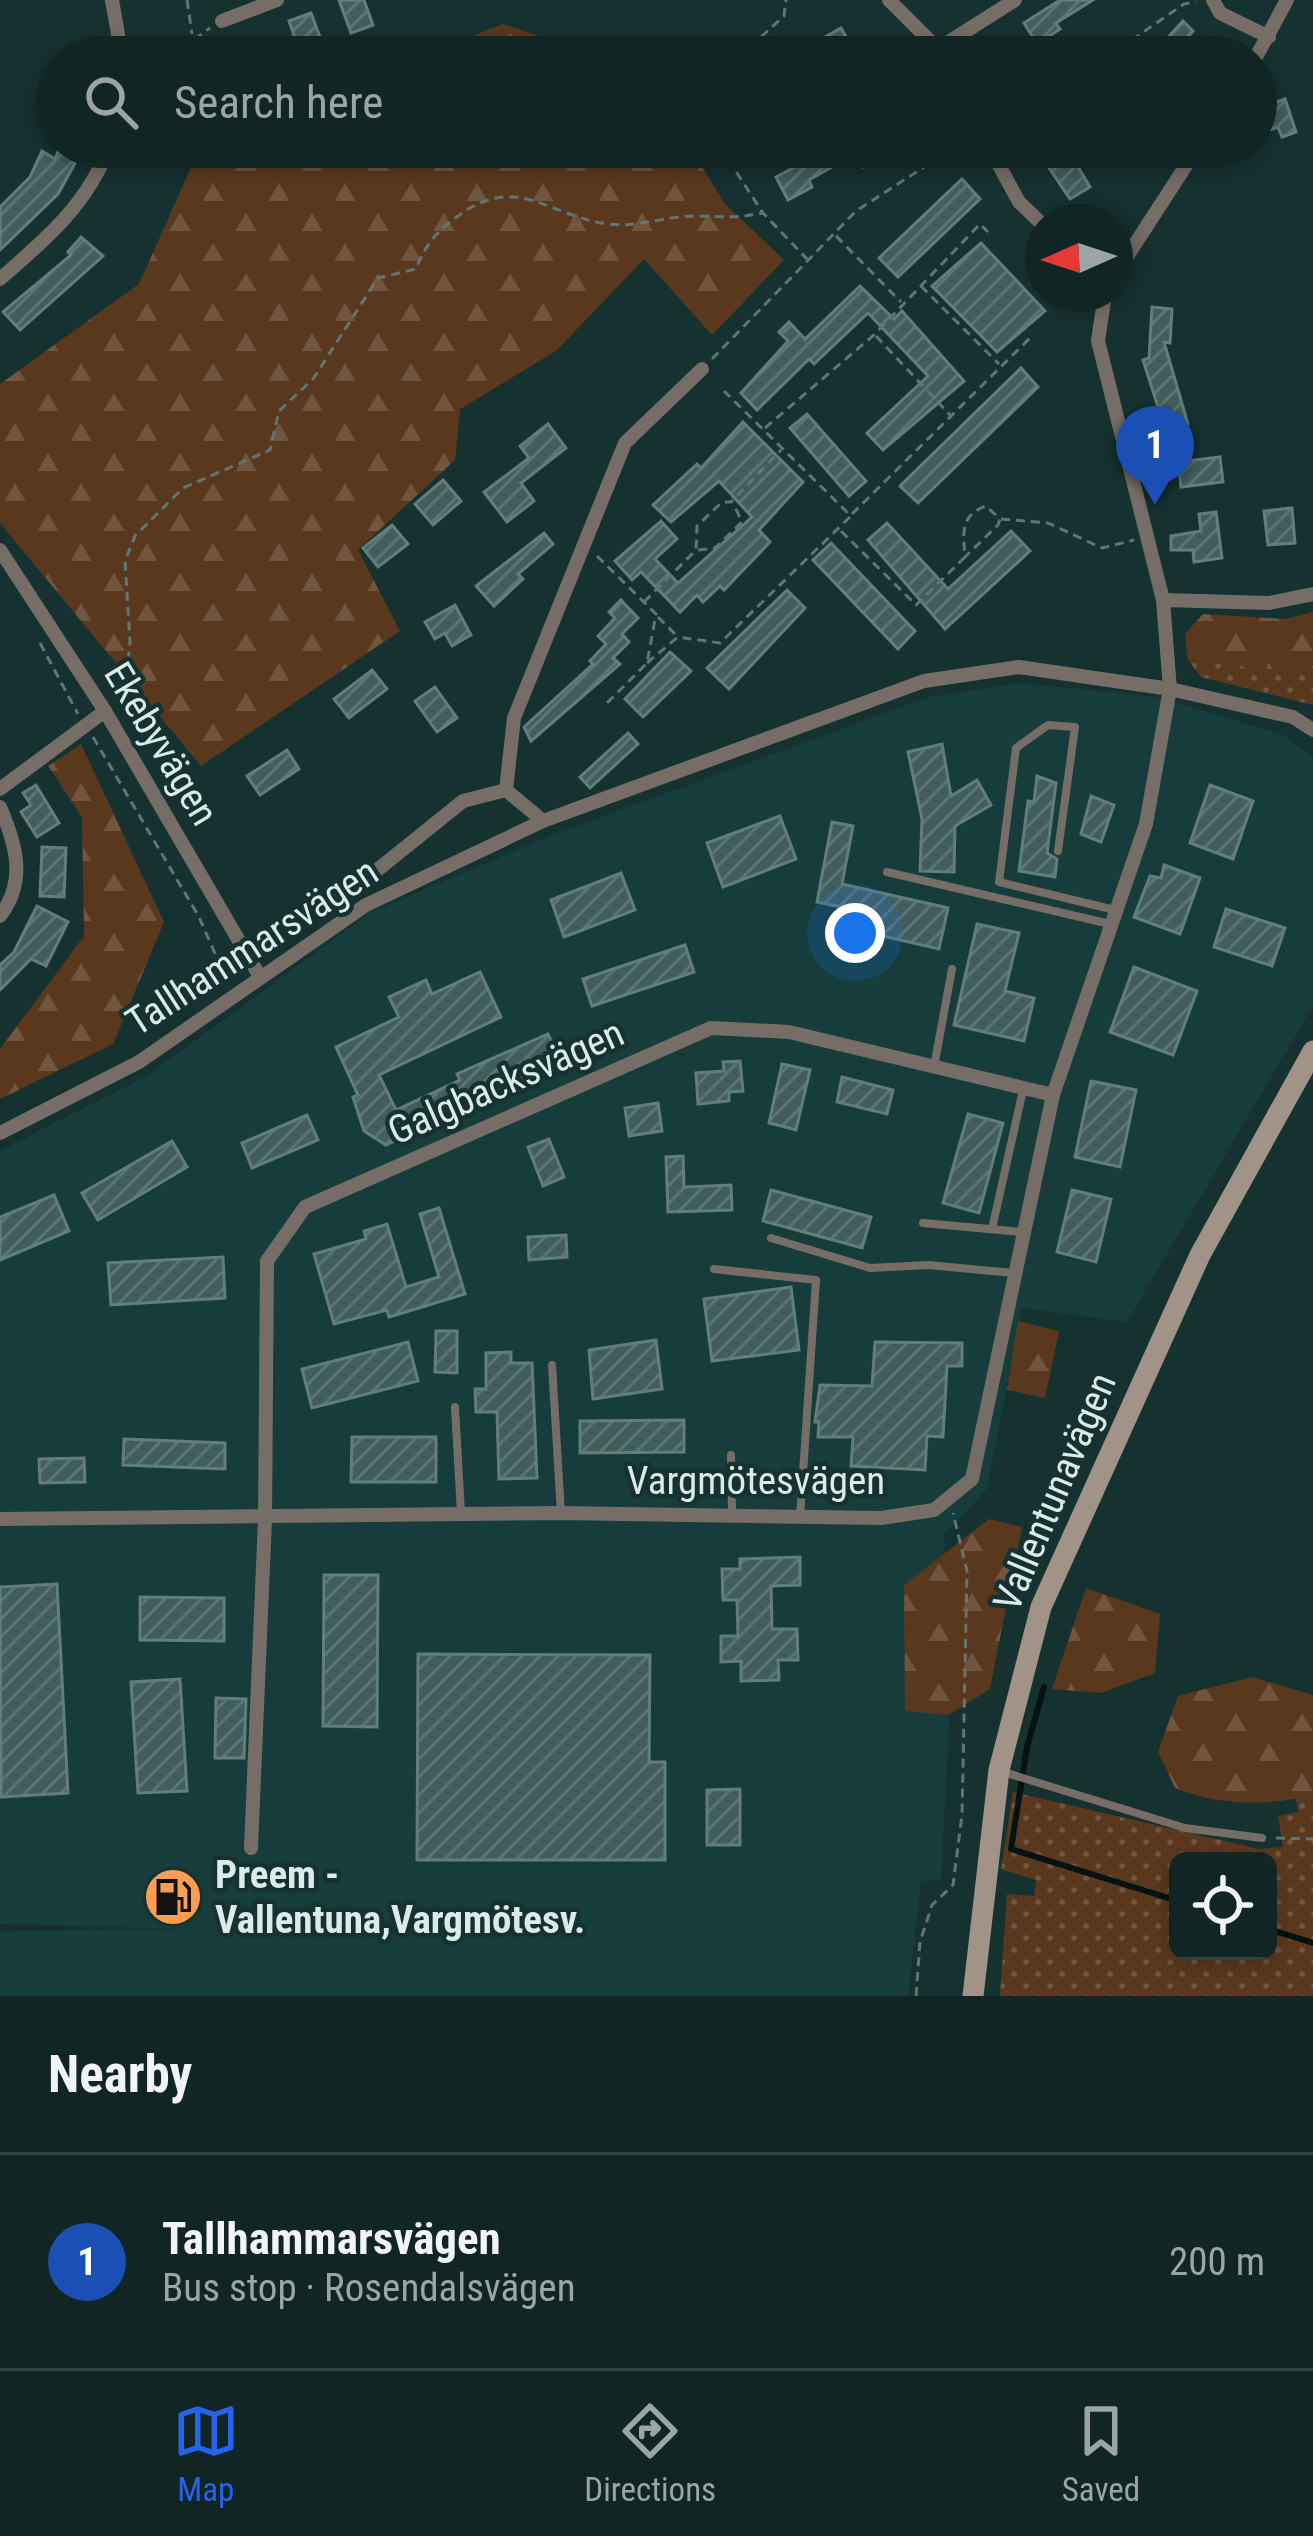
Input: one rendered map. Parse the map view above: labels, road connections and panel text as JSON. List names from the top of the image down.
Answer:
{
  "streets": {
    "main road": ["Vallentunavägen"],
    "street": [
      "Ekebyvägen",
      "Tallhammarsvägen",
      "Galgbacksvägen",
      "Vargmötesvägen"
    ]
  },
  "crossings": [
    ["Ekebyvägen", "Tallhammarsvägen"],
    ["Galgbacksvägen", "Vargmötesvägen"]
  ],
  "places": {
    "fuel station": ["Preem - Vallentuna,Vargmötesv."]
  },
  "north": "left",
  "page": {
    "search": "Search here",
    "pins": "1",
    "heading": "Nearby",
    "list": [
      {
        "mark": "1",
        "name": "Tallhammarsvägen",
        "note": "Bus stop · Rosendalsvägen",
        "value": "200 m"
      }
    ],
    "nav": ["Map", "Directions", "Saved"]
  }
}
